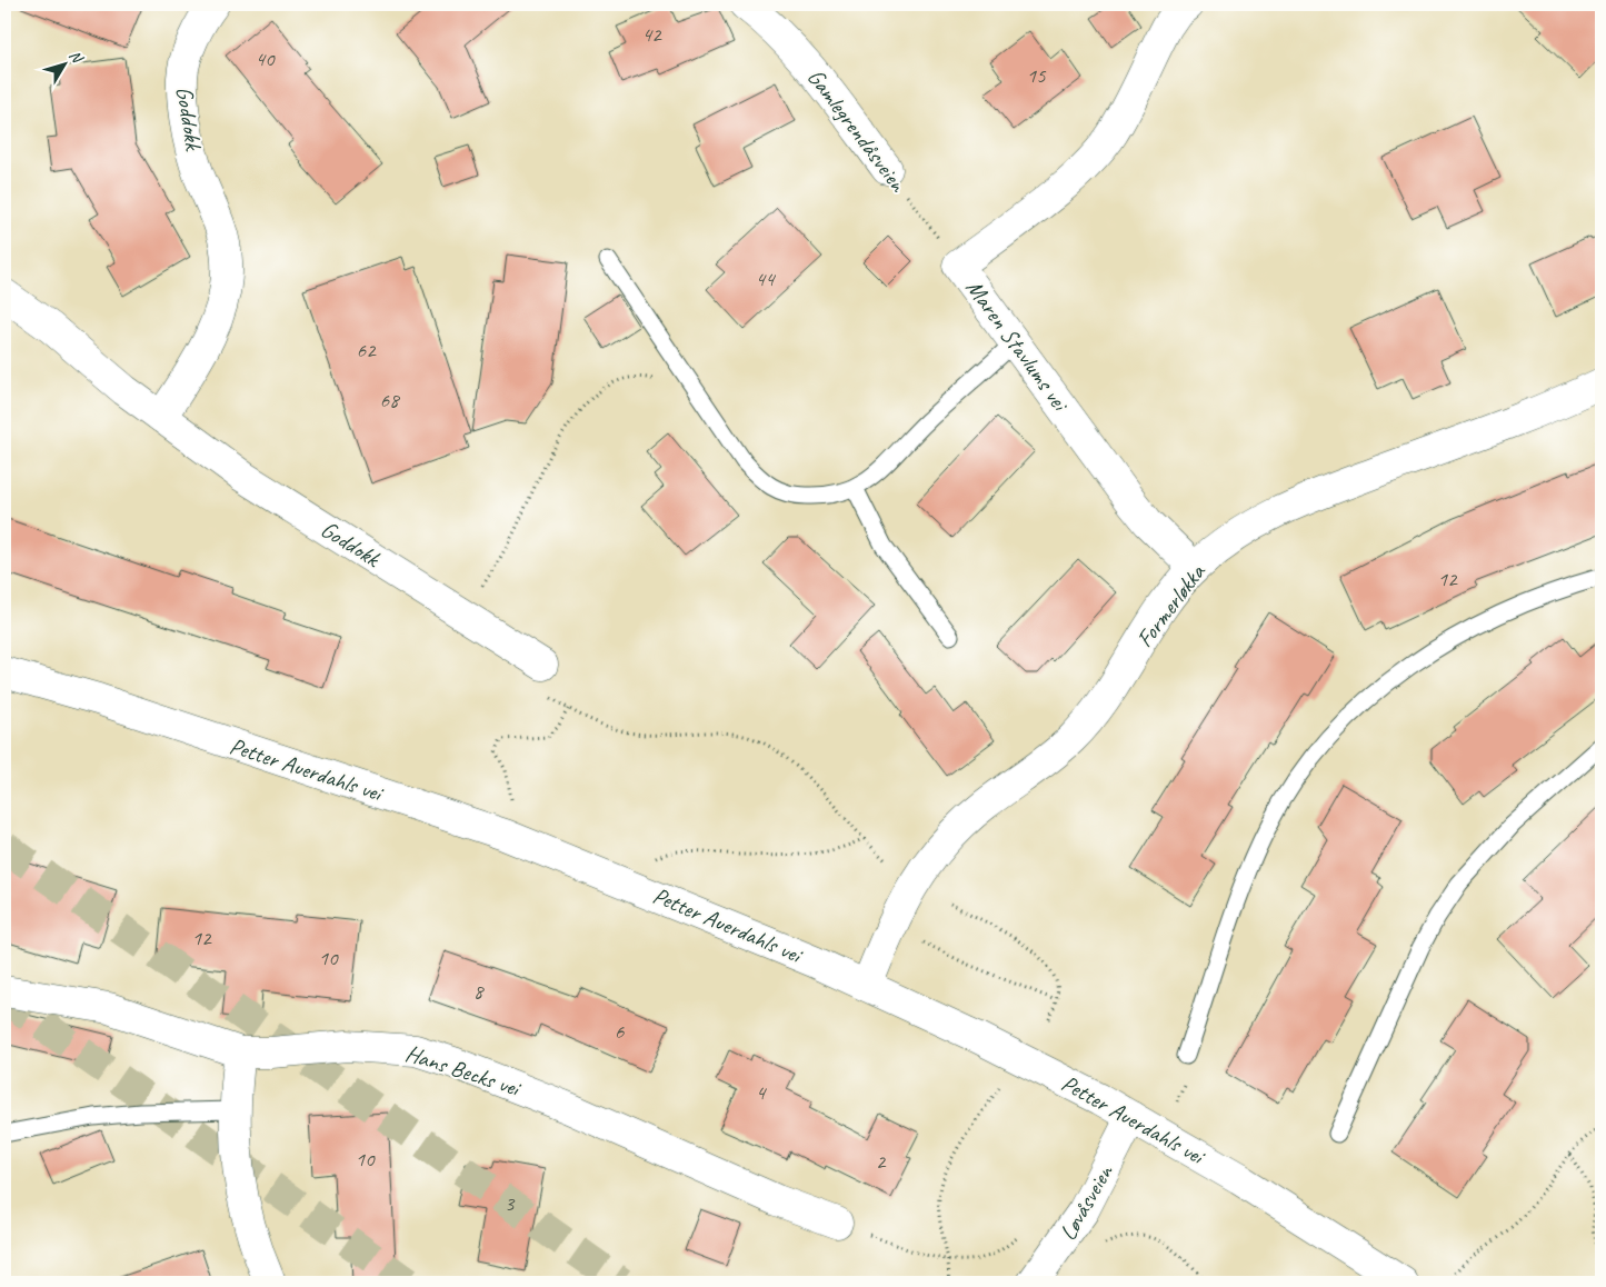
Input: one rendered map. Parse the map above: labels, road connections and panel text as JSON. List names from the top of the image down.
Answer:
{
  "streets": {
    "street": [
      "Goddokk",
      "Gamlegrendåsveien",
      "Maren Stavlums vei",
      "Formerløkka",
      "Petter Auerdahls vei",
      "Hans Becks vei",
      "Løvåsveien"
    ]
  },
  "crossings": [
    ["Gamlegrendåsveien", "Maren Stavlums vei"],
    ["Maren Stavlums vei", "Formerløkka"],
    ["Formerløkka", "Petter Auerdahls vei"],
    ["Petter Auerdahls vei", "Løvåsveien"]
  ],
  "house_numbers": [
    "42",
    "40",
    "15",
    "44",
    "62",
    "68",
    "12",
    "12",
    "10",
    "8",
    "6",
    "4",
    "10",
    "2",
    "3"
  ],
  "north": "top right"
}
